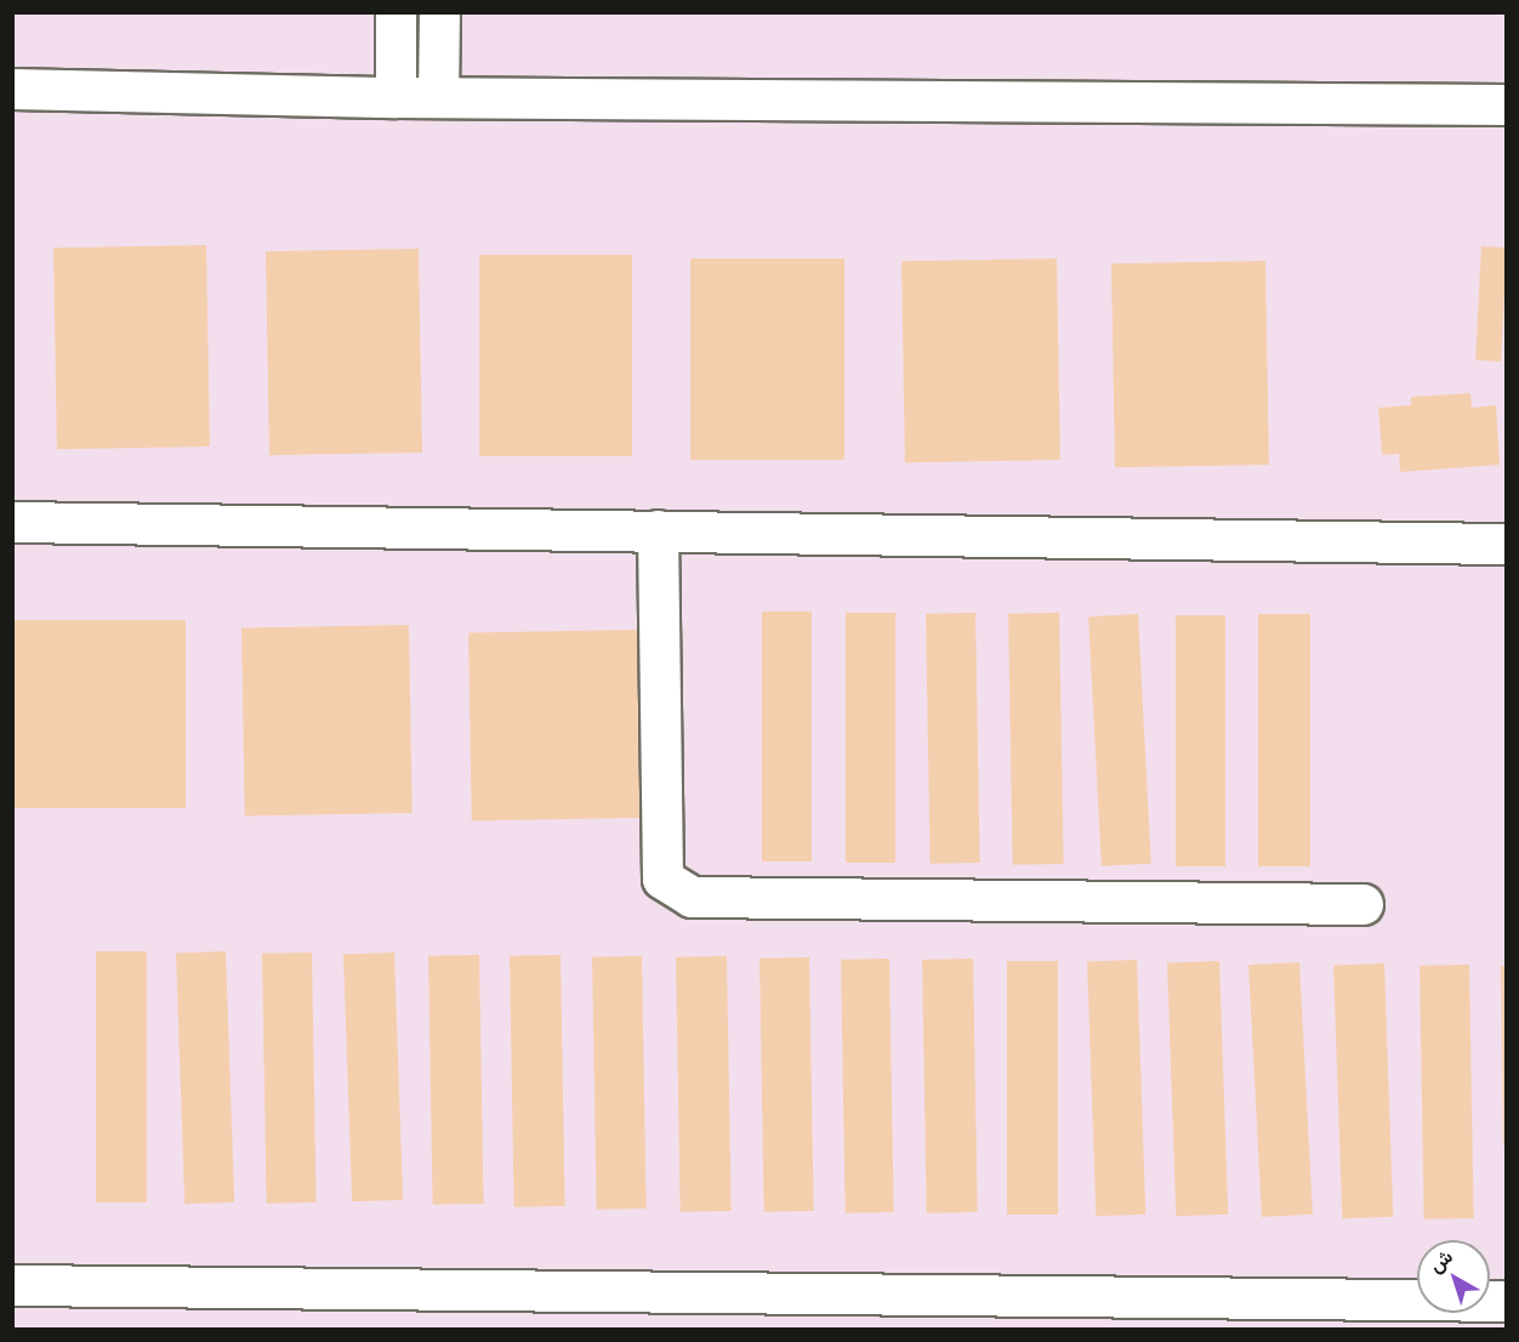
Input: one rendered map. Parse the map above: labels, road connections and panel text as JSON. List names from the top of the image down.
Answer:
{
  "north": "top left"
}
